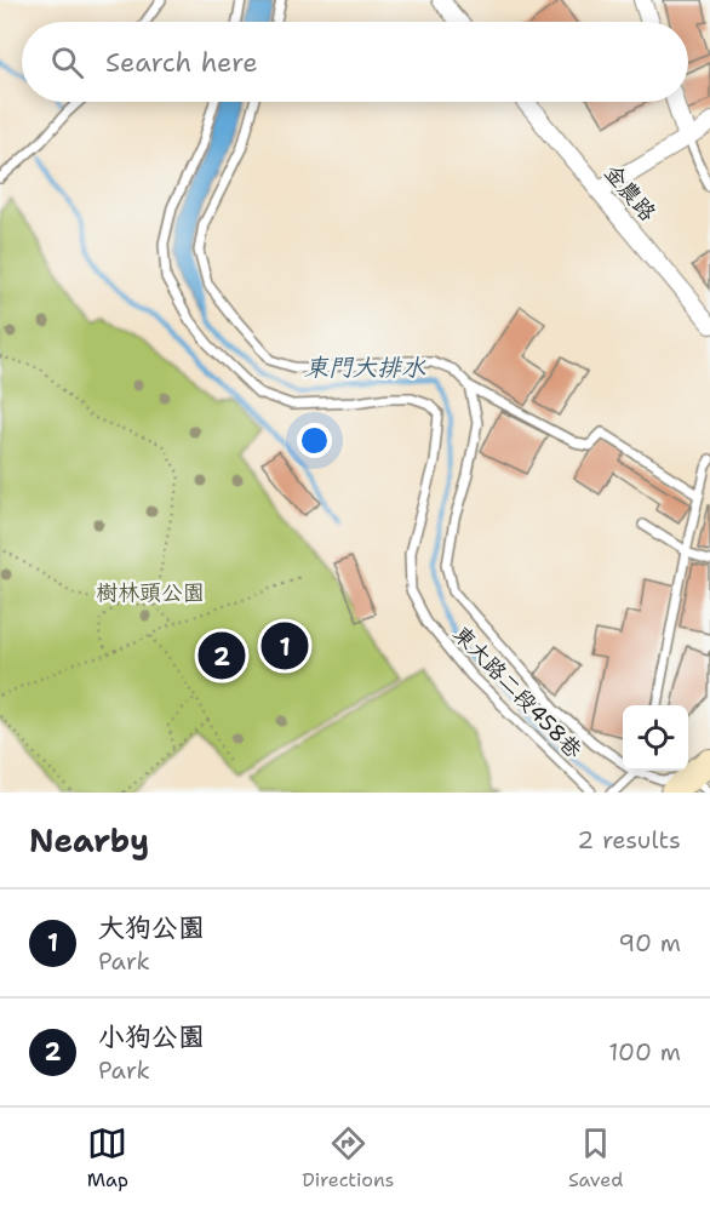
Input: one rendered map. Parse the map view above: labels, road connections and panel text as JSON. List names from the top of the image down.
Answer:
{
  "streets": {
    "street": ["金農路"],
    "lane": ["東大路二段458巷"]
  },
  "water": ["東門大排水"],
  "parks": ["樹林頭公園"],
  "page": {
    "search": "Search here",
    "pins": ["1", "2"],
    "heading": ["Nearby", "2 results"],
    "list": [
      {
        "mark": "1",
        "name": "大狗公園",
        "note": "Park",
        "value": "90 m"
      },
      {
        "mark": "2",
        "name": "小狗公園",
        "note": "Park",
        "value": "100 m"
      }
    ],
    "nav": ["Map", "Directions", "Saved"]
  }
}
